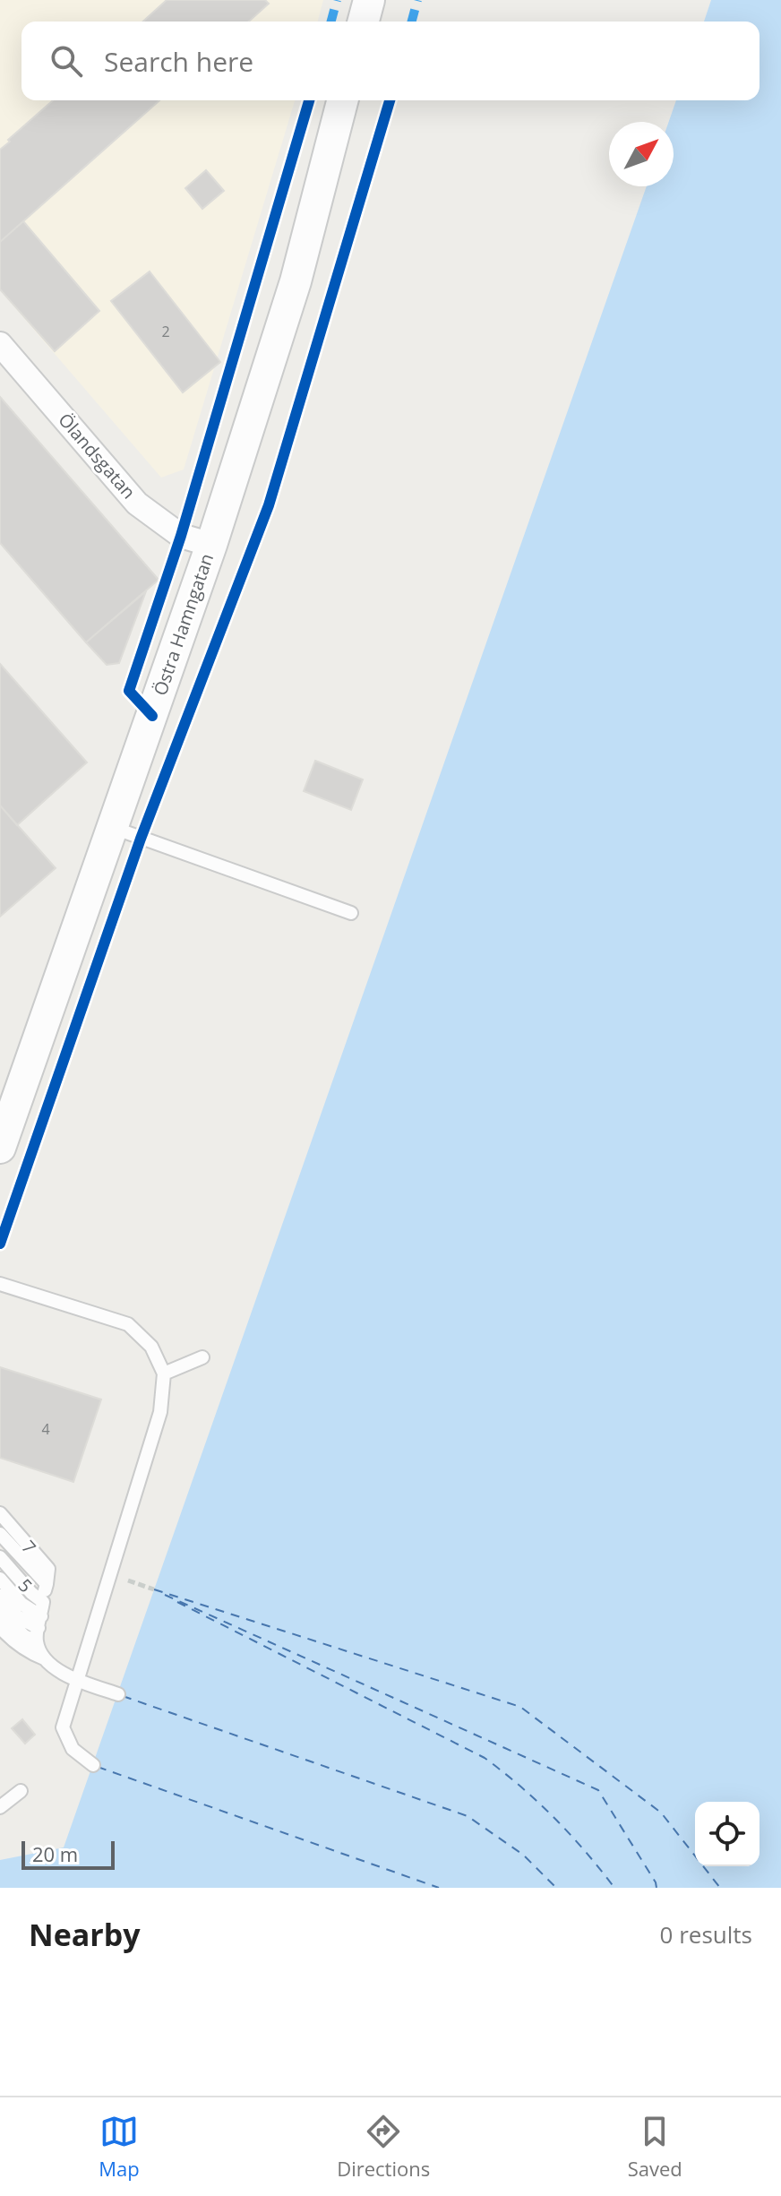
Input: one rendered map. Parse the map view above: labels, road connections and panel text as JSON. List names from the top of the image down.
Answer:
{
  "streets": {
    "street": ["Ölandsgatan", "Östra Hamngatan"],
    "lane": ["7", "5"]
  },
  "crossings": [
    ["Ölandsgatan", "Östra Hamngatan"]
  ],
  "house_numbers": ["2", "4"],
  "scale_bar": "20 m",
  "north": "top right",
  "page": {
    "search": "Search here",
    "scale": "20 m",
    "heading": ["Nearby", "0 results"],
    "nav": ["Map", "Directions", "Saved"]
  }
}
